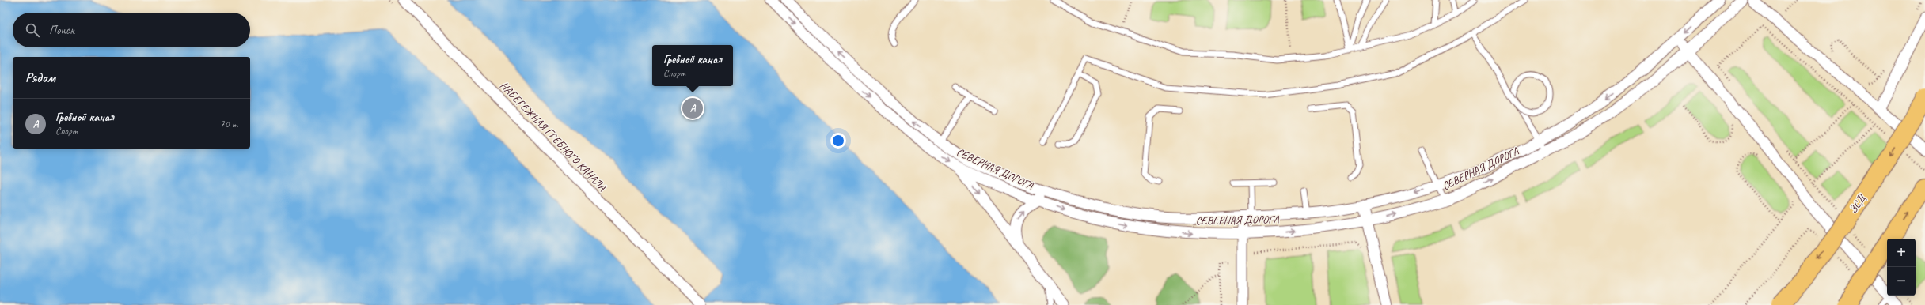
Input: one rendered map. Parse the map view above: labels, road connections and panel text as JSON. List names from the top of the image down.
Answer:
{
  "streets": {
    "highway": ["ЗСД"],
    "street": ["НАБЕРЕЖНАЯ ГРЕБНОГО КАНАЛА", "СЕВЕРНАЯ ДОРОГА"]
  },
  "page": {
    "search": "Поиск",
    "popup": ["Гребной канал", "Спорт"],
    "heading": "Рядом",
    "pins": "A",
    "list": [
      {
        "mark": "A",
        "name": "Гребной канал",
        "note": "Спорт",
        "value": "70 m"
      }
    ],
    "map_buttons": ["+", "−"]
  }
}
